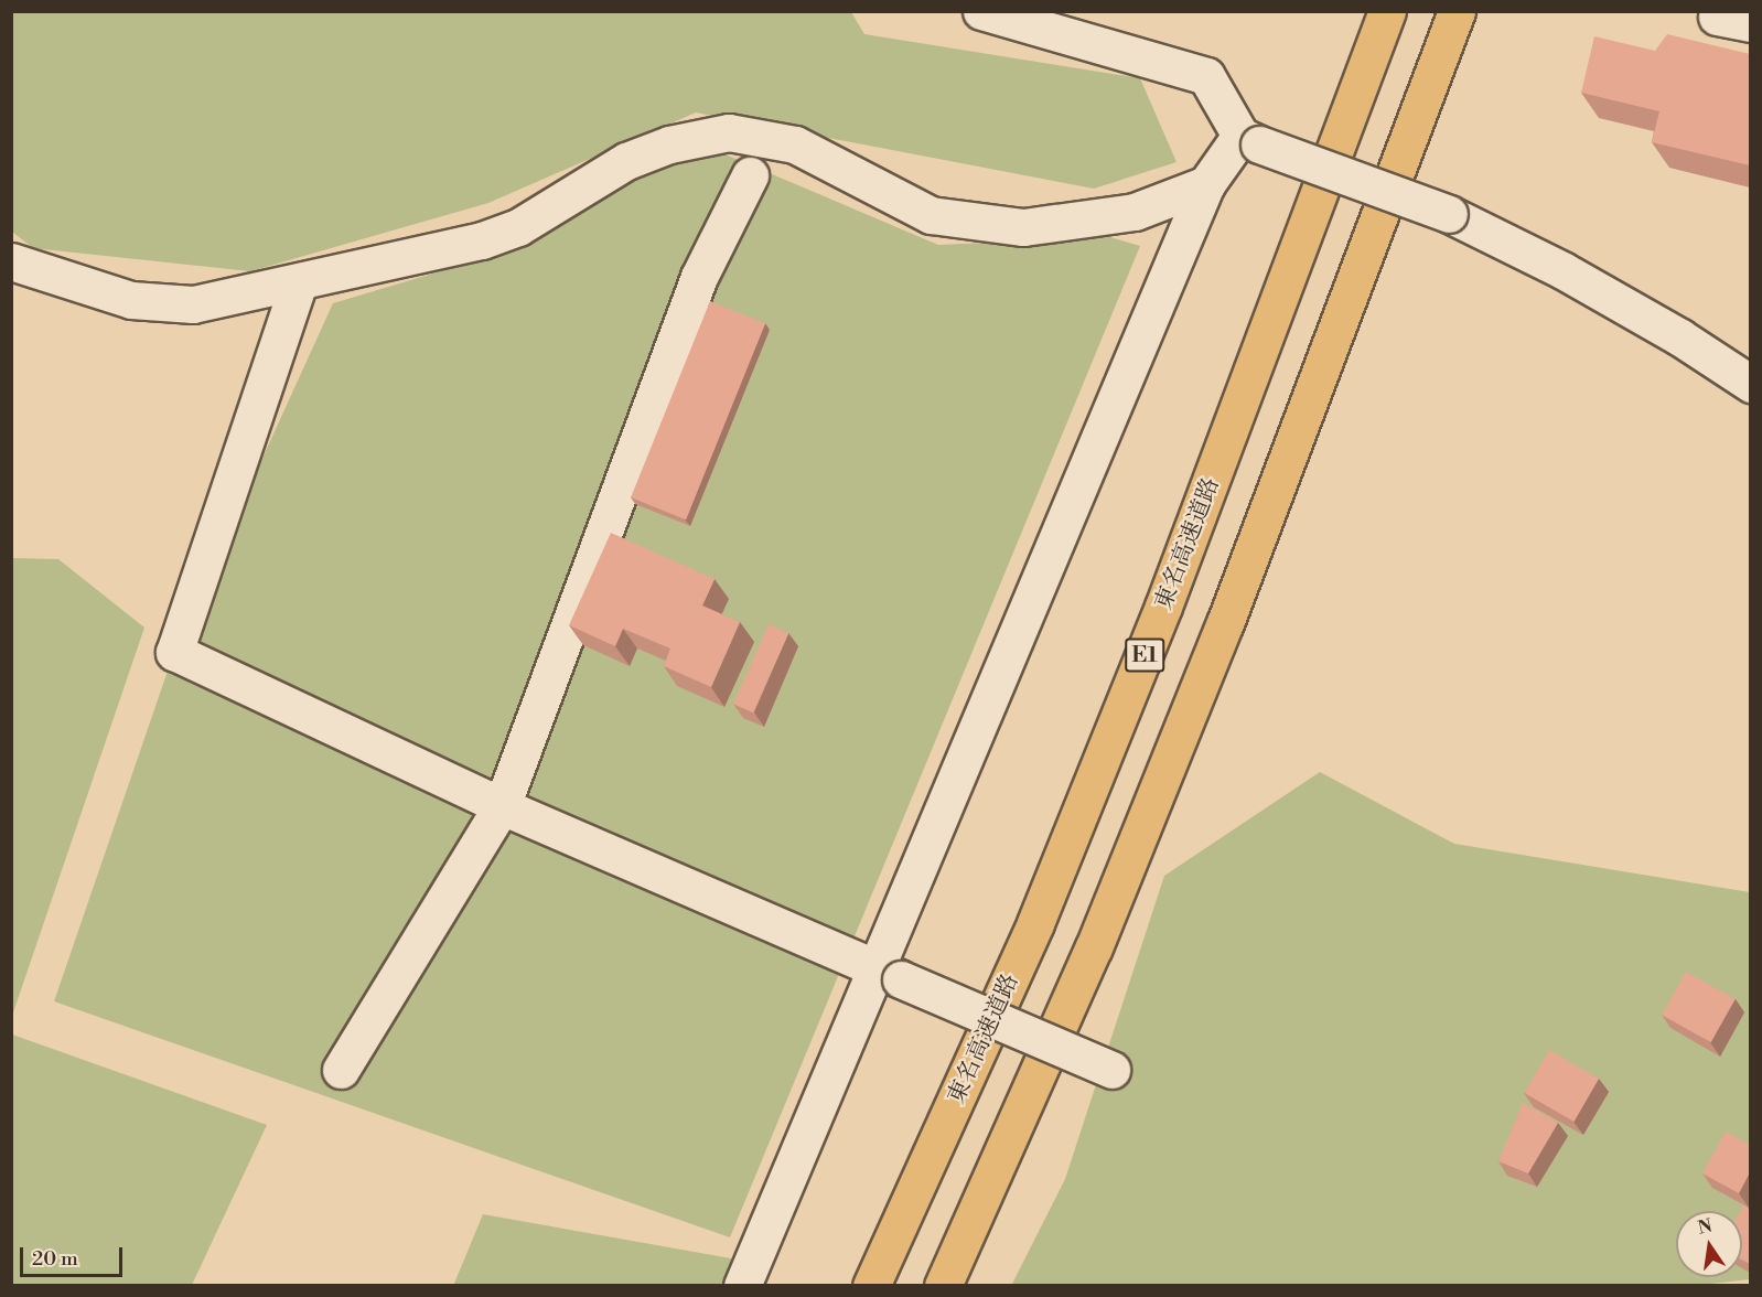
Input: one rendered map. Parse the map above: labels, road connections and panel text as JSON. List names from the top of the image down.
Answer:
{
  "streets": {
    "highway": ["東名高速道路", "E1"]
  },
  "scale_bar": "20 m",
  "north": "top"
}
